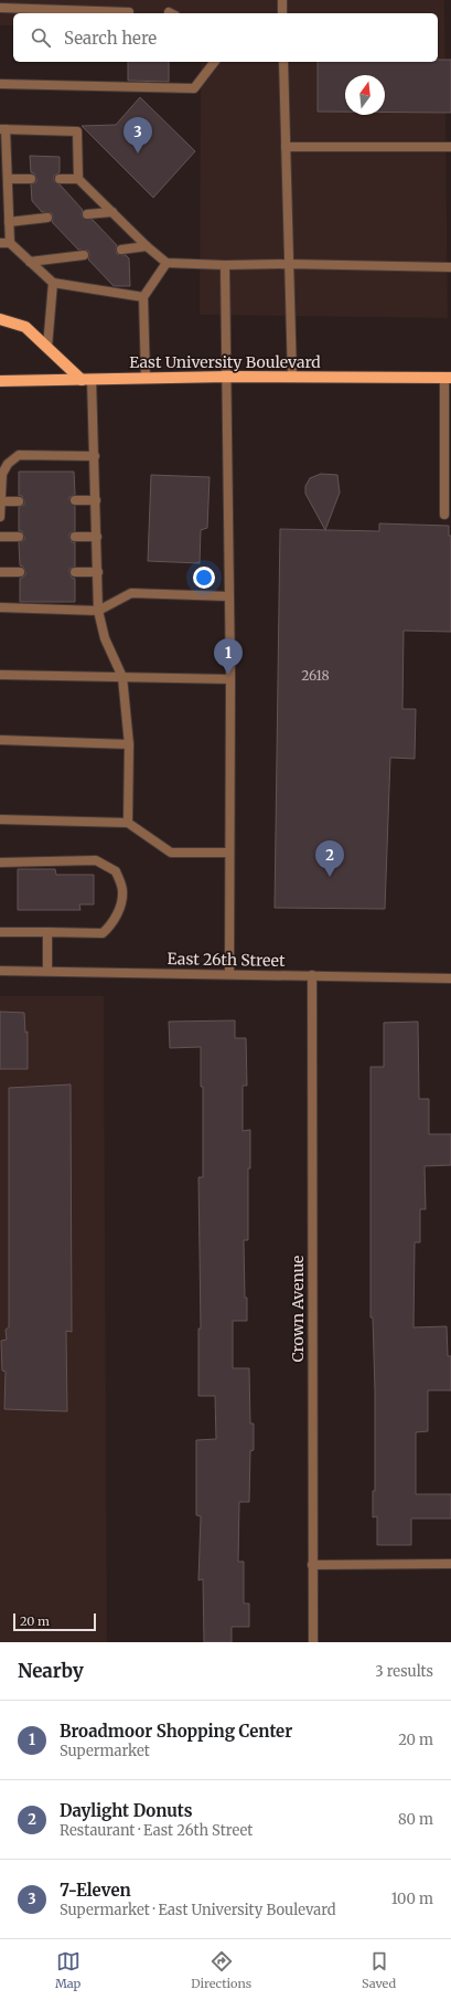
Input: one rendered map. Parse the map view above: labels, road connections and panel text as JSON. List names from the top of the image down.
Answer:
{
  "streets": {
    "main road": ["East University Boulevard"],
    "street": ["East 26th Street", "Crown Avenue"]
  },
  "crossings": [
    ["East 26th Street", "Crown Avenue"]
  ],
  "house_numbers": ["2618"],
  "scale_bar": "20 m",
  "north": "top",
  "page": {
    "search": "Search here",
    "pins": ["3", "1", "2"],
    "scale": "20 m",
    "heading": ["Nearby", "3 results"],
    "list": [
      {
        "mark": "1",
        "name": "Broadmoor Shopping Center",
        "note": "Supermarket",
        "value": "20 m"
      },
      {
        "mark": "2",
        "name": "Daylight Donuts",
        "note": "Restaurant · East 26th Street",
        "value": "80 m"
      },
      {
        "mark": "3",
        "name": "7-Eleven",
        "note": "Supermarket · East University Boulevard",
        "value": "100 m"
      }
    ],
    "nav": ["Map", "Directions", "Saved"]
  }
}
